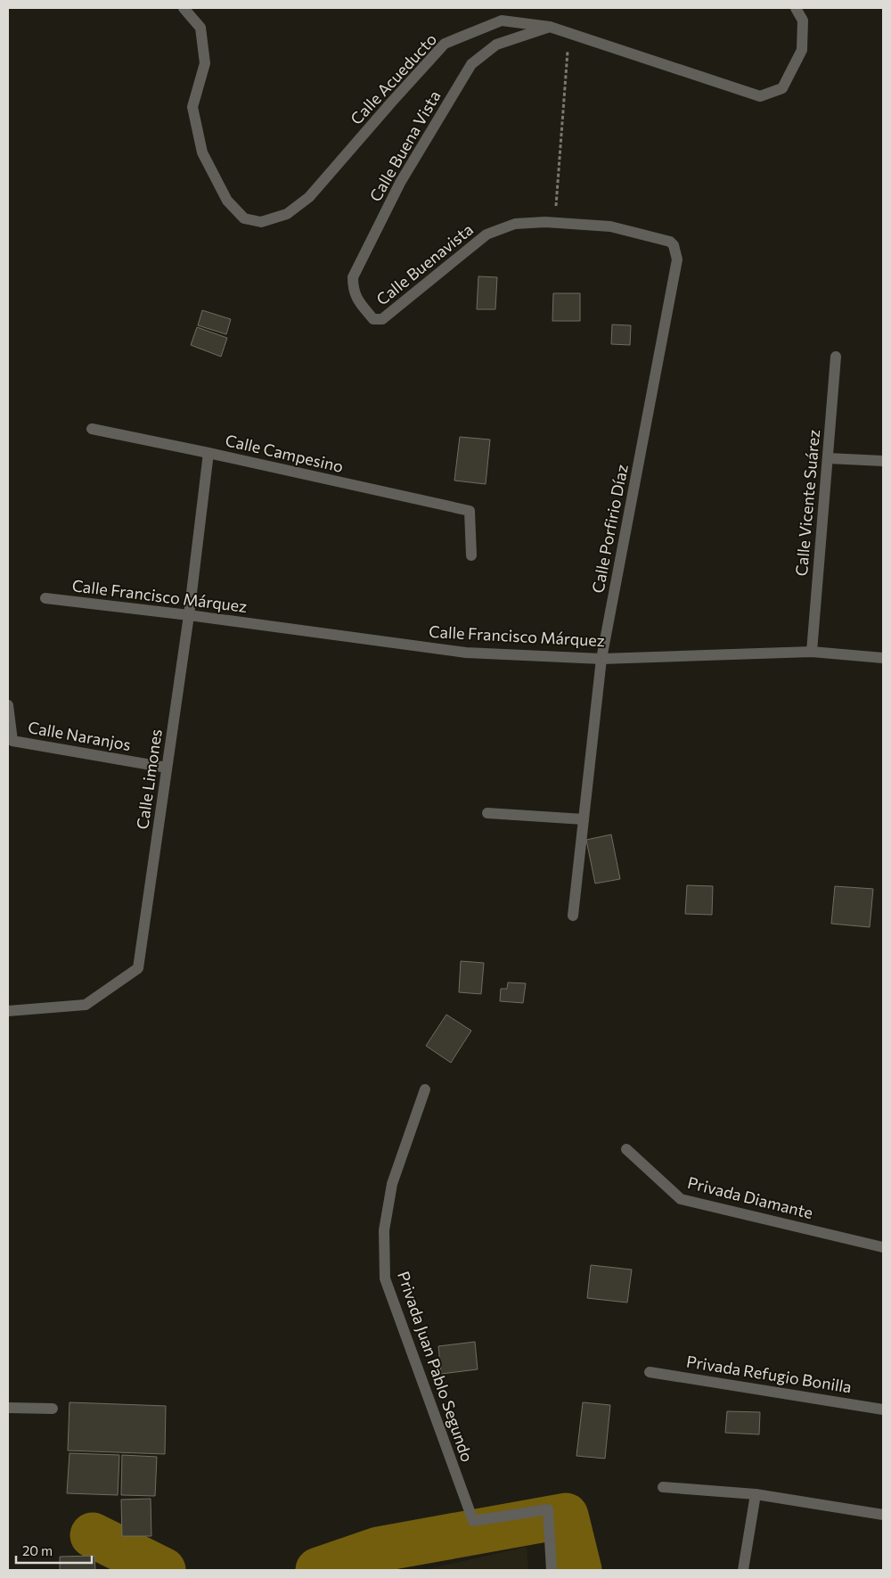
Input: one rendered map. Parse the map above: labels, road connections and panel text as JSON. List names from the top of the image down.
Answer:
{
  "streets": {
    "street": [
      "Calle Acueducto",
      "Calle Buena Vista",
      "Calle Buenavista",
      "Calle Campesino",
      "Calle Vicente Suárez",
      "Calle Porfirio Díaz",
      "Calle Francisco Márquez",
      "Calle Naranjos",
      "Calle Limones",
      "Privada Diamante",
      "Privada Juan Pablo Segundo",
      "Privada Refugio Bonilla"
    ]
  },
  "crossings": [
    ["Calle Acueducto", "Calle Buena Vista"],
    ["Calle Buena Vista", "Calle Buenavista"],
    ["Calle Buenavista", "Calle Porfirio Díaz"],
    ["Calle Campesino", "Calle Limones"],
    ["Calle Vicente Suárez", "Calle Francisco Márquez"],
    ["Calle Porfirio Díaz", "Calle Francisco Márquez"],
    ["Calle Francisco Márquez", "Calle Limones"],
    ["Calle Naranjos", "Calle Limones"]
  ],
  "scale_bar": "20 m"
}
